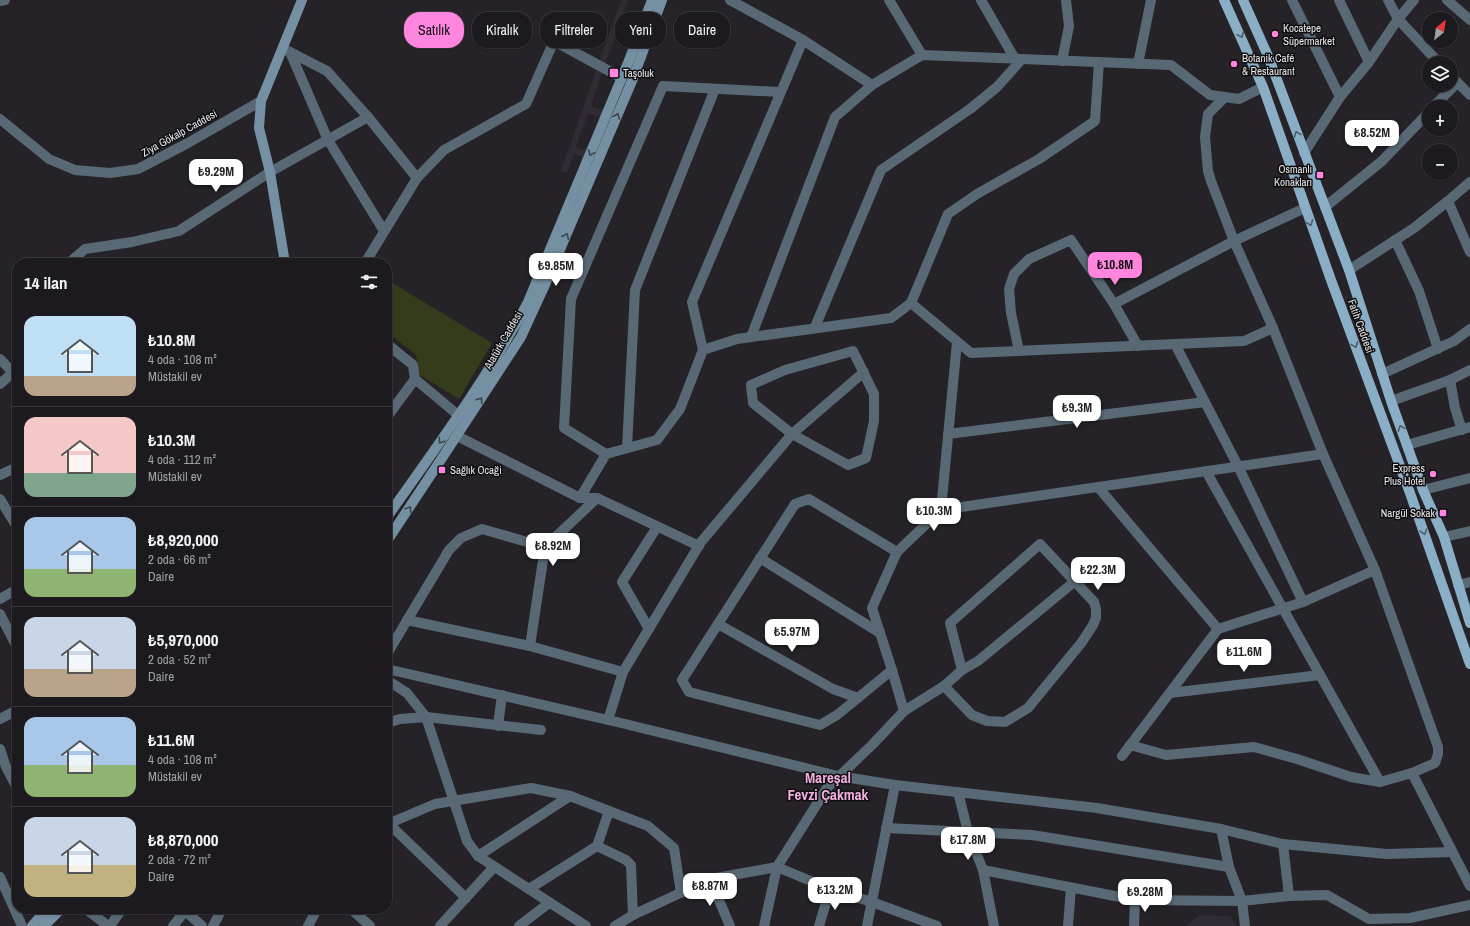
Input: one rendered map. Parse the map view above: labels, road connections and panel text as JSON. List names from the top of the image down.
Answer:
{
  "streets": {
    "main road": ["Fatih Caddesi", "Atatürk Caddesi"],
    "street": ["Ziya Gökalp Caddesi"]
  },
  "districts": ["Mareşal Fevzi Çakmak"],
  "places": {
    "other": ["Kocatepe Süpermarket", "Botanik Café & Restaurant", "Express Plus Hotel"],
    "transit": [
      "Taşoluk",
      "Osmanlı Konakları",
      "Sağlık Ocaği",
      "Nargül Sokak"
    ]
  },
  "north": "top right",
  "page": {
    "map_buttons": ["+", "−"],
    "chip": [
      "Satılık",
      "Kiralık",
      "Filtreler",
      "Yeni",
      "Daire"
    ],
    "price": [
      "₺8.52M",
      "₺9.29M",
      "₺10.8M",
      "₺9.85M",
      "₺9.3M",
      "₺10.3M",
      "₺8.92M",
      "₺22.3M",
      "₺5.97M",
      "₺11.6M",
      "₺17.8M",
      "₺8.87M",
      "₺13.2M",
      "₺9.28M"
    ],
    "heading": "14 ilan",
    "list": [
      {
        "name": "₺10.8M",
        "note": "4 oda · 108 m² · Müstakil ev"
      },
      {
        "name": "₺10.3M",
        "note": "4 oda · 112 m² · Müstakil ev"
      },
      {
        "name": "₺8,920,000",
        "note": "2 oda · 66 m² · Daire"
      },
      {
        "name": "₺5,970,000",
        "note": "2 oda · 52 m² · Daire"
      },
      {
        "name": "₺11.6M",
        "note": "4 oda · 108 m² · Müstakil ev"
      },
      {
        "name": "₺8,870,000",
        "note": "2 oda · 72 m² · Daire"
      }
    ]
  }
}
